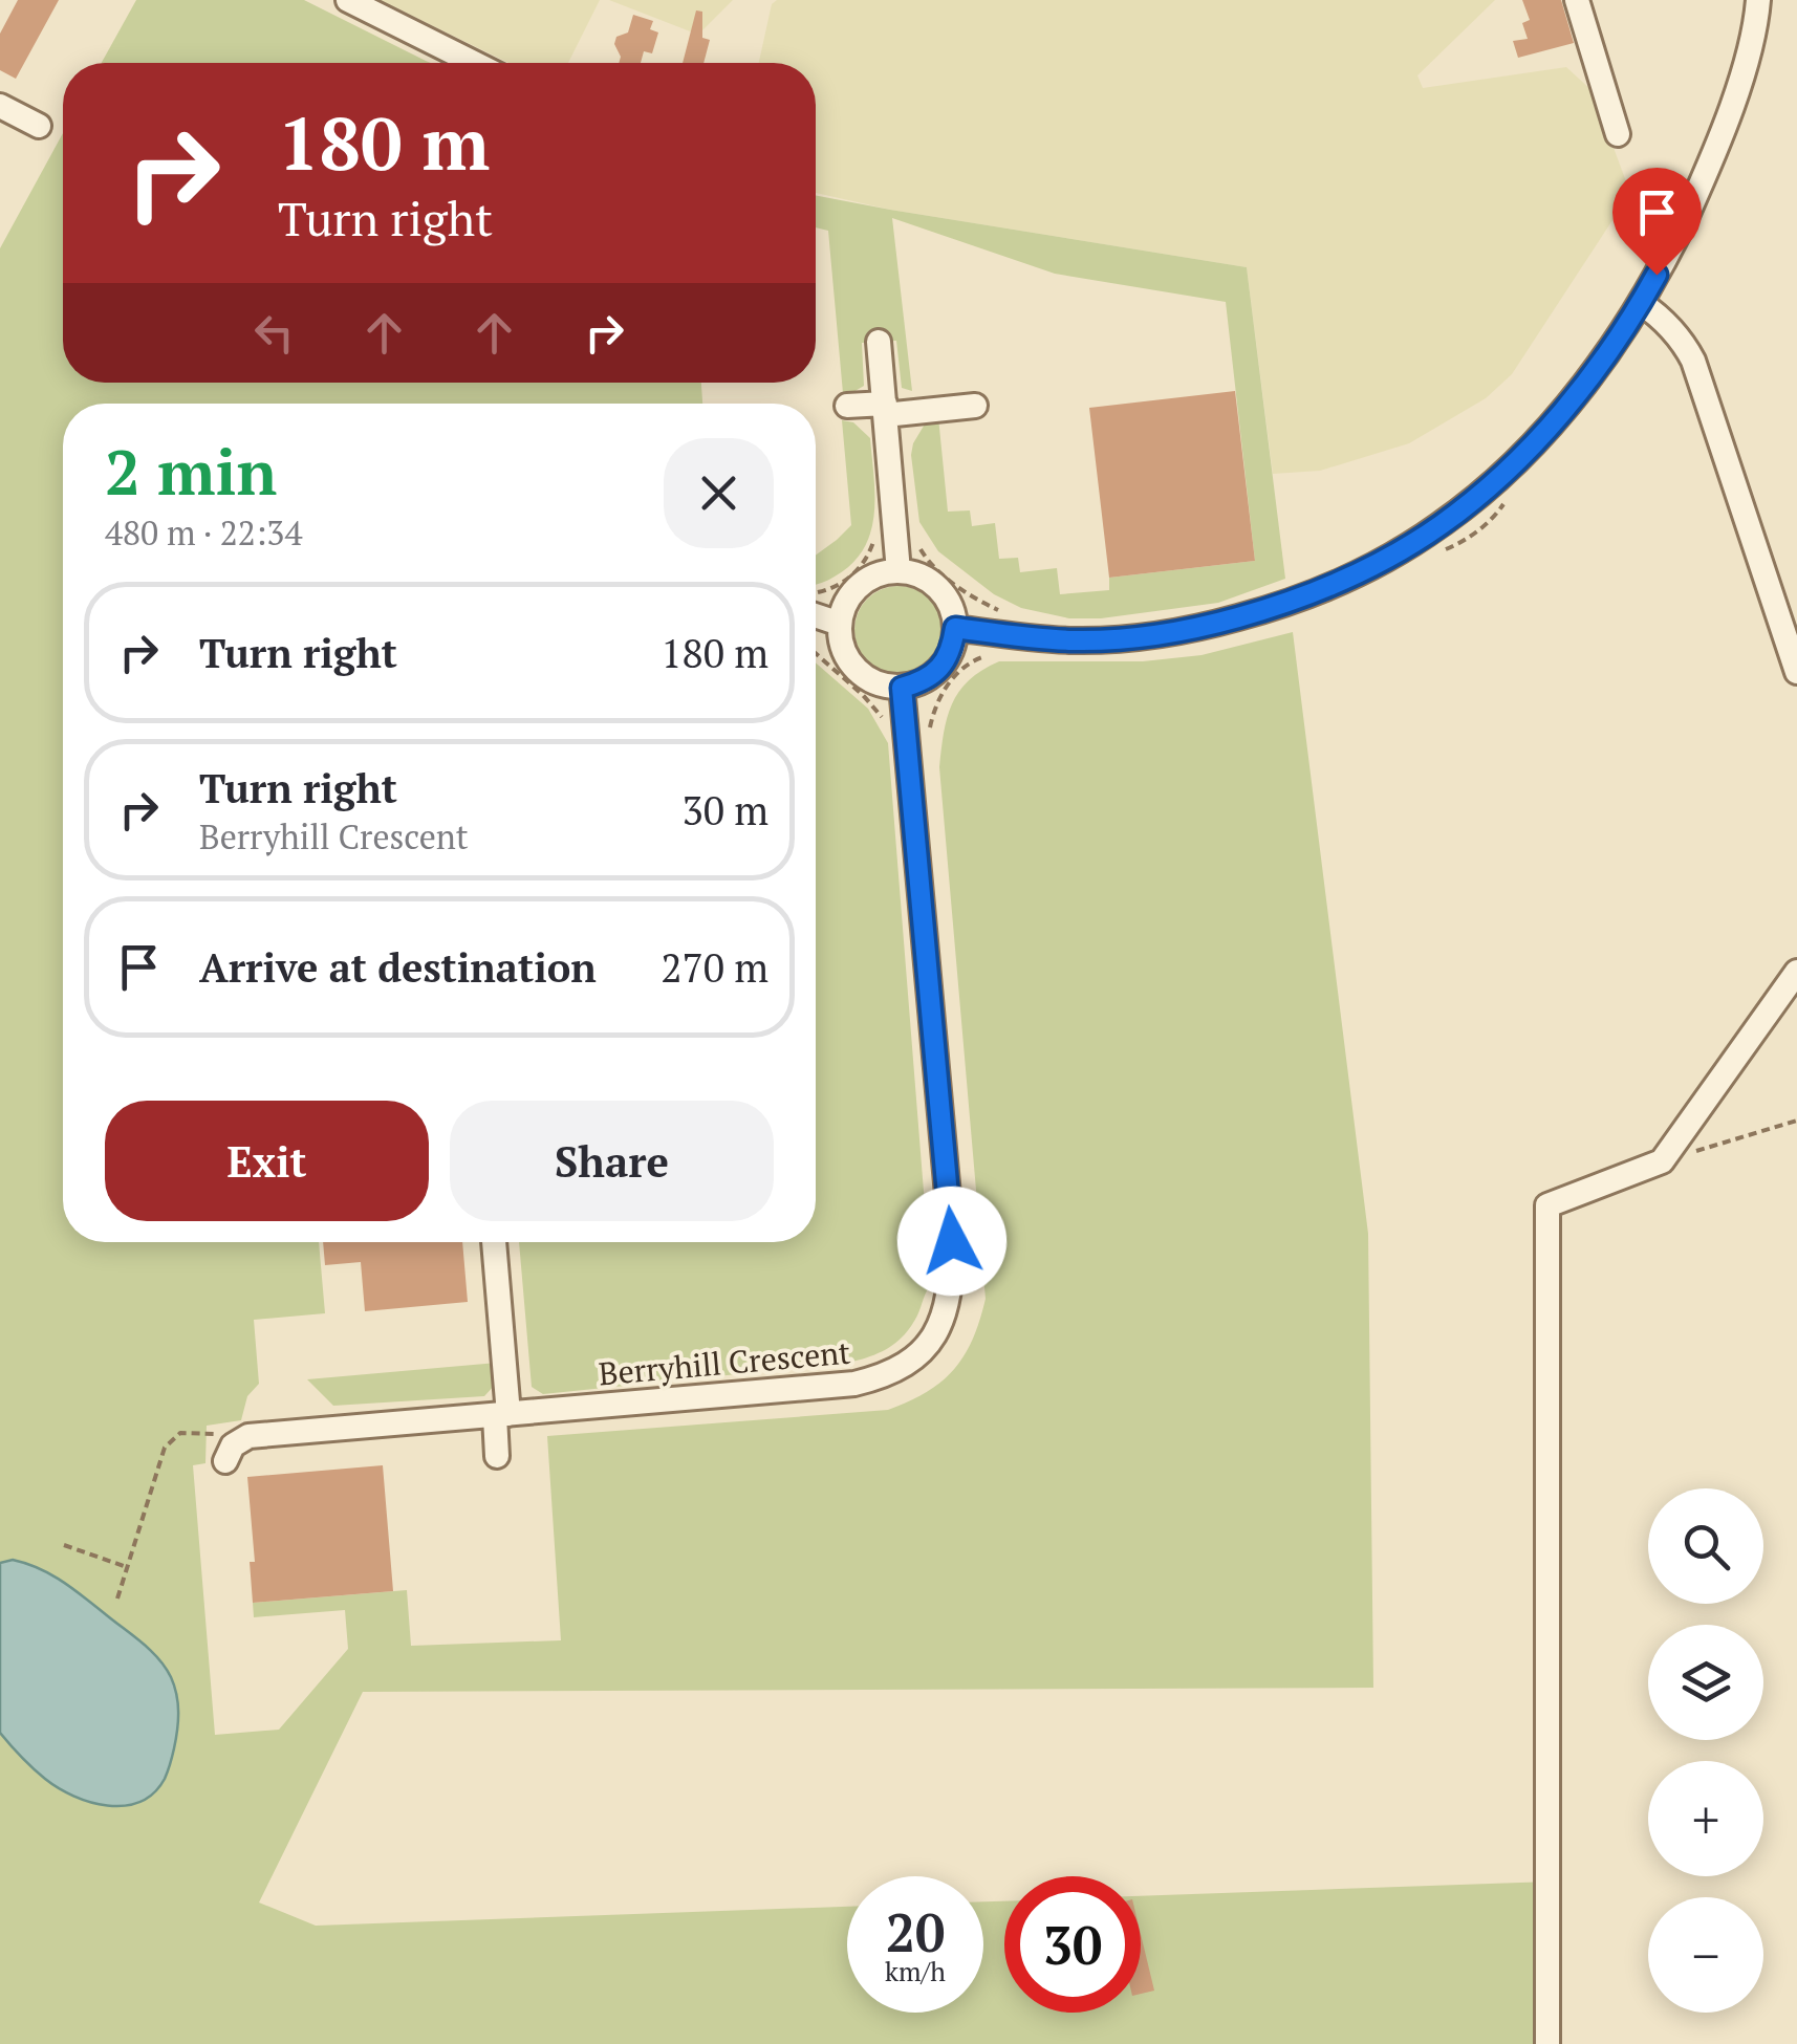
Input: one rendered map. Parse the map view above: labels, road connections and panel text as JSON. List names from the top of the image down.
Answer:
{
  "streets": {
    "street": ["Berryhill Crescent"]
  },
  "page": {
    "turn": ["180 m", "Turn right"],
    "heading": ["2 min", "480 m · 22:34"],
    "list": [
      {
        "name": "Turn right",
        "value": "180 m"
      },
      {
        "name": "Turn right",
        "note": "Berryhill Crescent",
        "value": "30 m"
      },
      {
        "name": "Arrive at destination",
        "value": "270 m"
      }
    ],
    "buttons": ["Exit", "Share"],
    "map_buttons": ["+", "−"],
    "speed": "20 km/h",
    "limit": "30"
  }
}
